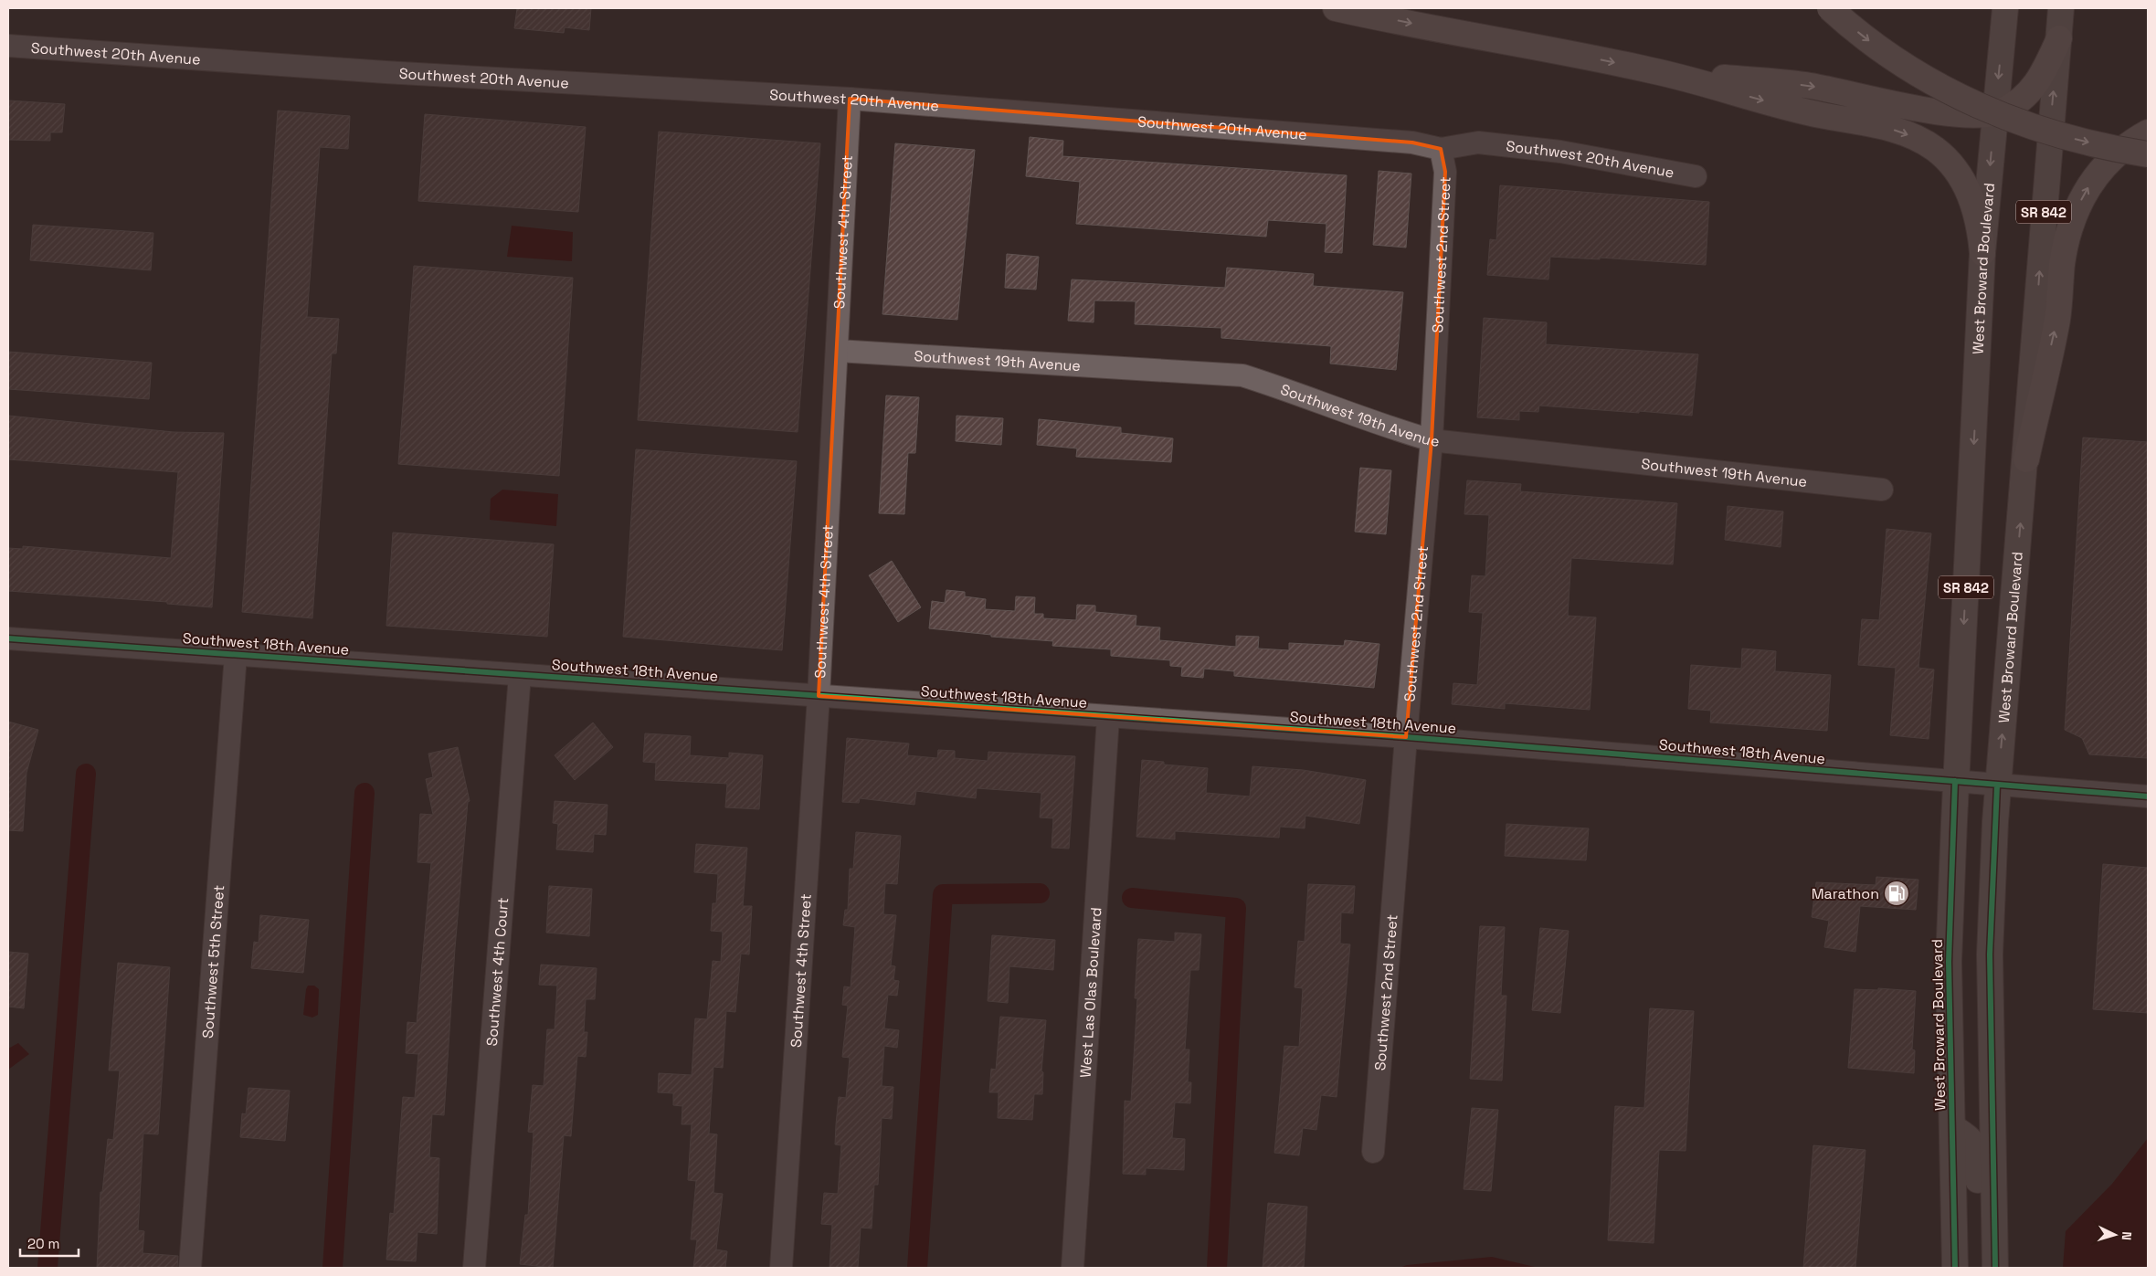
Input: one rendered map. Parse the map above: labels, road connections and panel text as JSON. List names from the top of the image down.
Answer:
{
  "streets": {
    "main road": ["SR 842", "West Broward Boulevard"],
    "street": [
      "Southwest 20th Avenue",
      "Southwest 4th Street",
      "Southwest 2nd Street",
      "Southwest 19th Avenue",
      "Southwest 18th Avenue",
      "Southwest 5th Street",
      "Southwest 4th Court",
      "West Las Olas Boulevard"
    ]
  },
  "crossings": [
    ["Southwest 20th Avenue", "Southwest 4th Street"],
    ["Southwest 20th Avenue", "Southwest 2nd Street"],
    ["Southwest 4th Street", "Southwest 19th Avenue"],
    ["Southwest 4th Street", "Southwest 18th Avenue"],
    ["Southwest 2nd Street", "Southwest 19th Avenue"],
    ["Southwest 2nd Street", "Southwest 18th Avenue"],
    ["West Broward Boulevard", "Southwest 18th Avenue"],
    ["Southwest 18th Avenue", "Southwest 5th Street"],
    ["Southwest 18th Avenue", "Southwest 4th Court"],
    ["Southwest 18th Avenue", "West Las Olas Boulevard"]
  ],
  "places": {
    "fuel station": ["Marathon"]
  },
  "scale_bar": "20 m",
  "north": "right"
}
